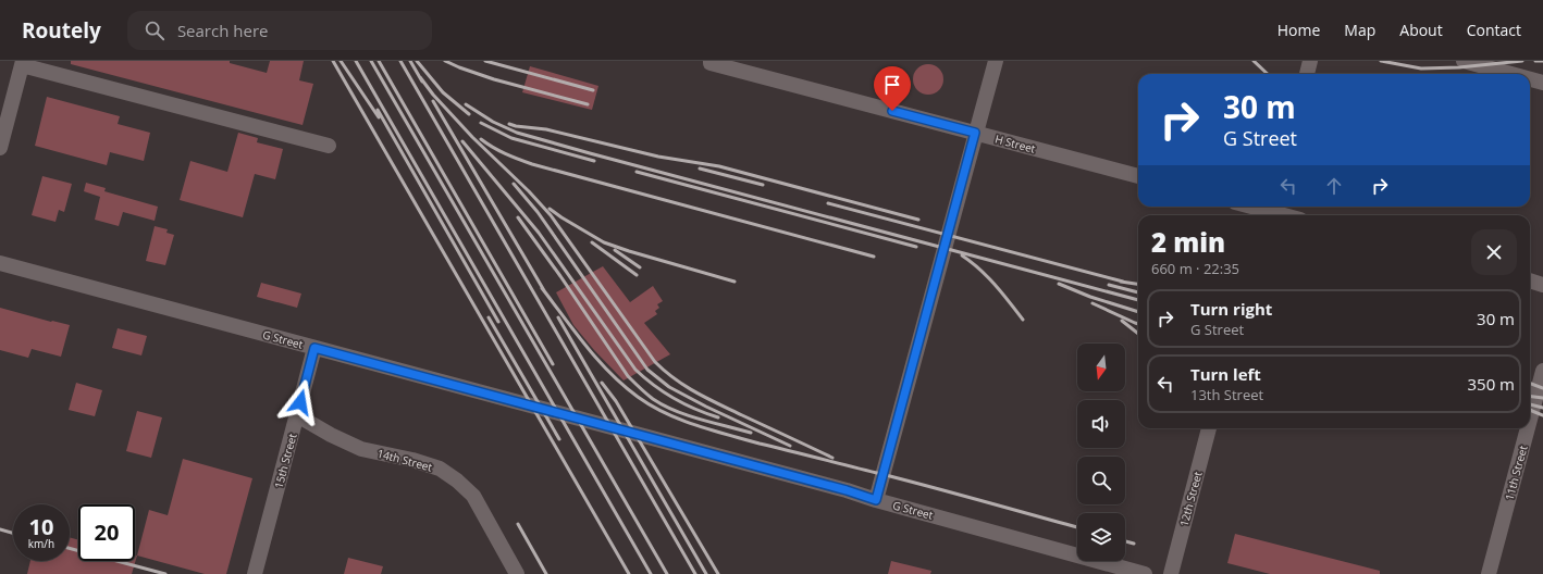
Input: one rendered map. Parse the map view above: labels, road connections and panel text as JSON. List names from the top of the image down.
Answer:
{
  "streets": {
    "lane": [
      "H Street",
      "G Street",
      "14th Street",
      "15th Street",
      "11th Street",
      "12th Street"
    ]
  },
  "crossings": [
    ["G Street", "15th Street"],
    ["14th Street", "15th Street"]
  ],
  "north": "bottom",
  "page": {
    "header": "Routely",
    "search": "Search here",
    "nav": [
      "Home",
      "Map",
      "About",
      "Contact"
    ],
    "turn": ["30 m", "G Street"],
    "heading": ["2 min", "660 m · 22:35"],
    "list": [
      {
        "name": "Turn right",
        "note": "G Street",
        "value": "30 m"
      },
      {
        "name": "Turn left",
        "note": "13th Street",
        "value": "350 m"
      }
    ],
    "speed": "10 km/h",
    "limit": "20"
  }
}
